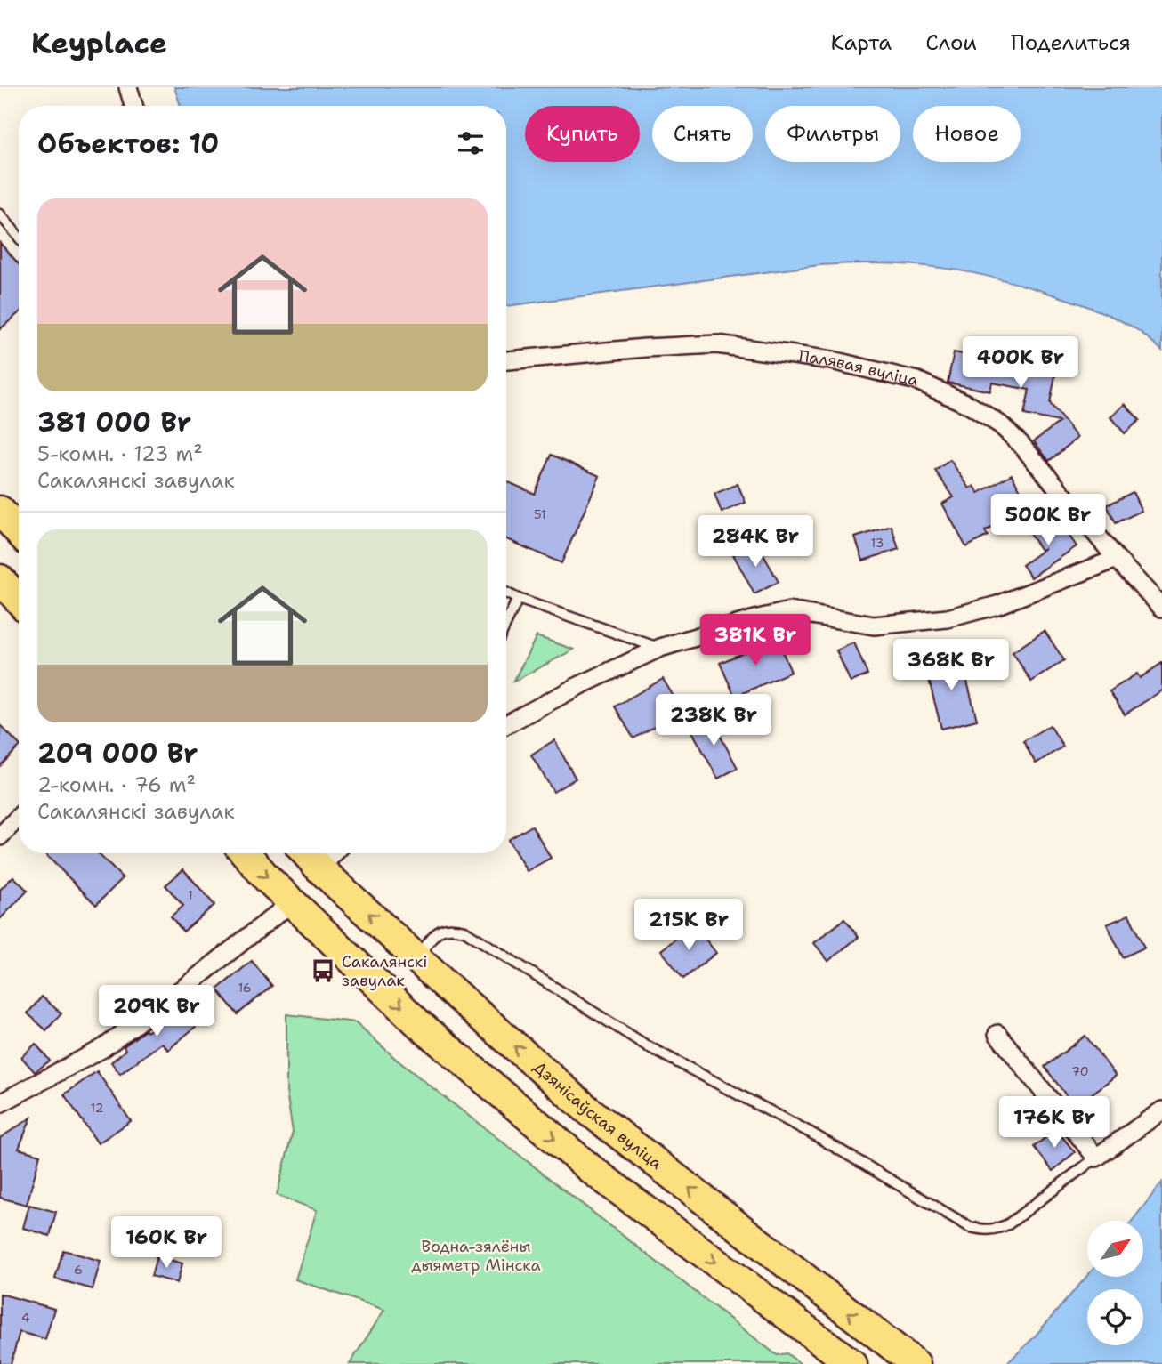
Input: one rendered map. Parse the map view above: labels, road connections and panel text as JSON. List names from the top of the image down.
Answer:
{
  "streets": {
    "main road": ["Дзянісаўская вуліца"],
    "street": ["Палявая вуліца"]
  },
  "parks": ["Водна-зялёны дыяметр Мінска"],
  "places": {
    "bus stop": ["Сакалянскі завулак"]
  },
  "house_numbers": [
    "51",
    "13",
    "1",
    "16",
    "70",
    "12",
    "6",
    "4"
  ],
  "north": "top right",
  "page": {
    "header": "Keyplace",
    "nav": ["Карта", "Слои", "Поделиться"],
    "chip": [
      "Купить",
      "Снять",
      "Фильтры",
      "Новое"
    ],
    "heading": "Объектов: 10",
    "list": [
      {
        "name": "381 000 Br",
        "note": "5-комн. · 123 m² · Сакалянскі завулак"
      },
      {
        "name": "209 000 Br",
        "note": "2-комн. · 76 m² · Сакалянскі завулак"
      }
    ],
    "price": [
      "400K Br",
      "500K Br",
      "284K Br",
      "381K Br",
      "368K Br",
      "238K Br",
      "215K Br",
      "209K Br",
      "176K Br",
      "160K Br"
    ]
  }
}
